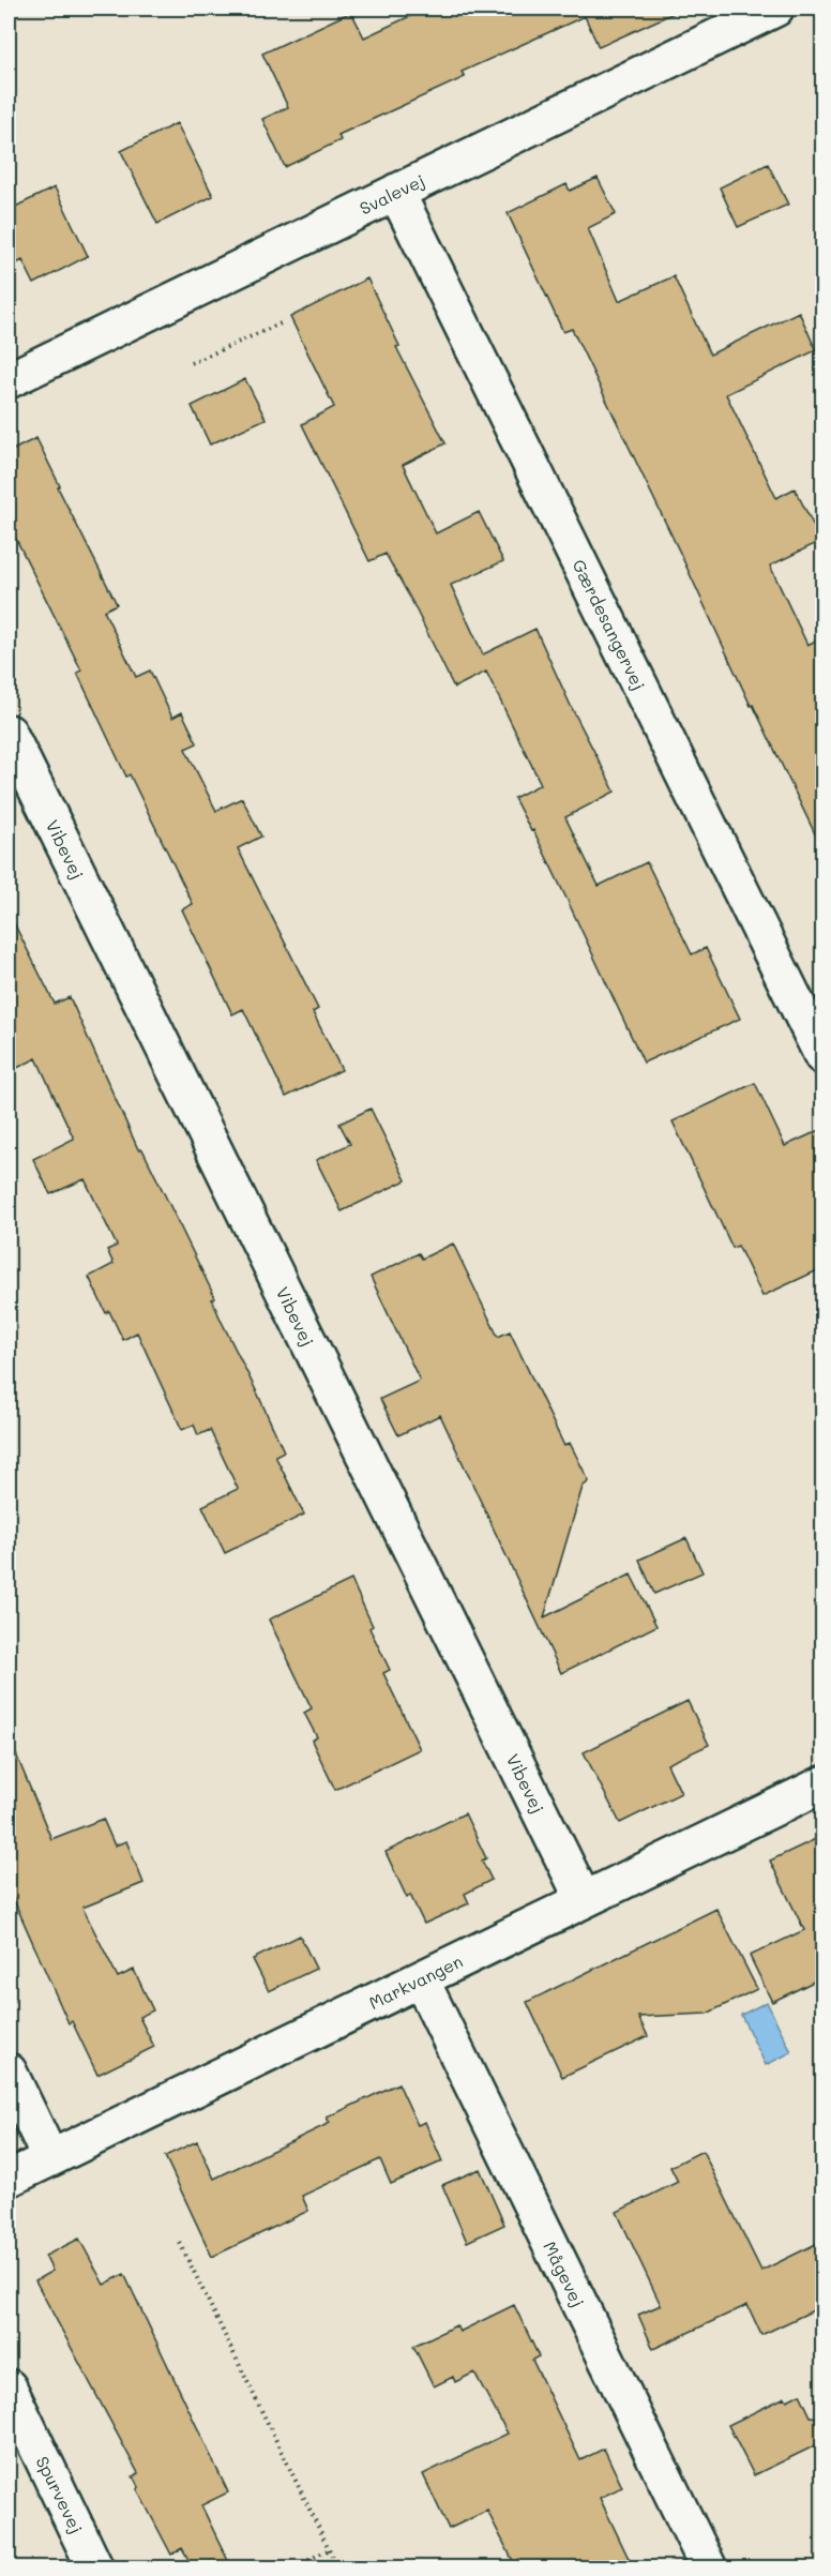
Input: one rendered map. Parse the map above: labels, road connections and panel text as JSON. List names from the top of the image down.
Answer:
{
  "streets": {
    "street": [
      "Svalevej",
      "Gærdesangervej",
      "Vibevej",
      "Markvangen",
      "Mågevej",
      "Spurvevej"
    ]
  },
  "crossings": [
    ["Svalevej", "Gærdesangervej"],
    ["Vibevej", "Markvangen"],
    ["Markvangen", "Mågevej"]
  ]
}
